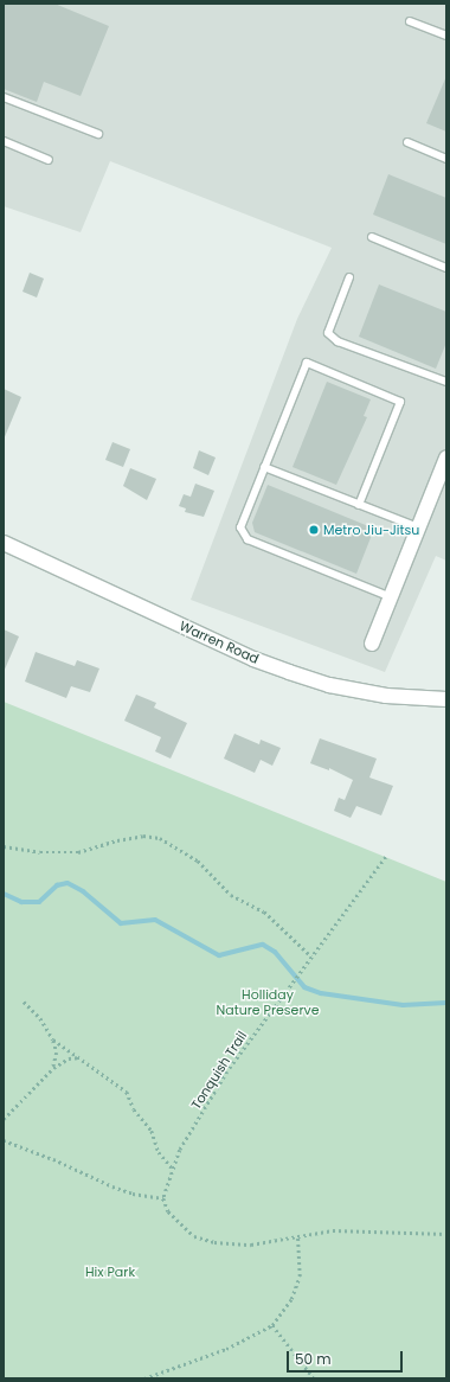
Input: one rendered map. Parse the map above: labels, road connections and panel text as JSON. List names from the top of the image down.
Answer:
{
  "streets": {
    "main road": ["Warren Road"],
    "path": ["Tonquish Trail"]
  },
  "parks": ["Holliday Nature Preserve", "Hix Park"],
  "places": ["Metro Jiu-Jitsu"],
  "scale_bar": "50 m"
}
